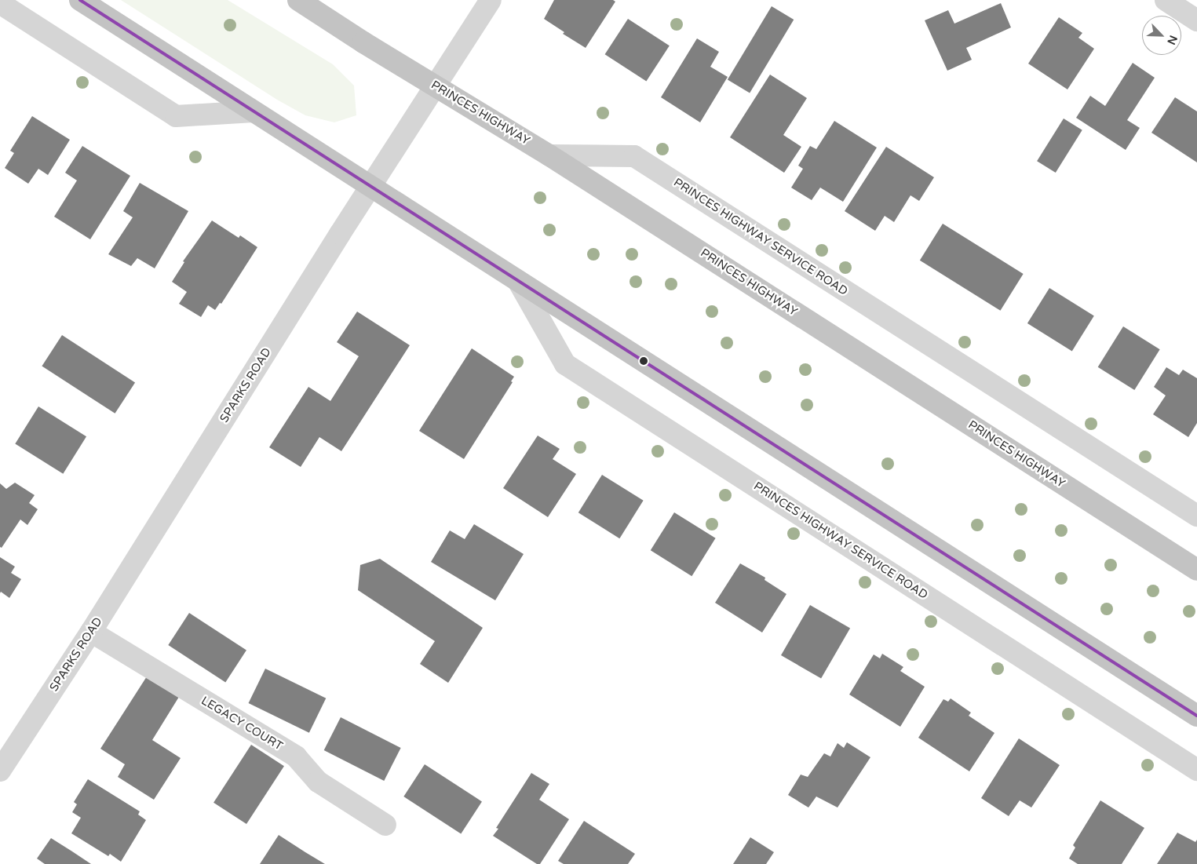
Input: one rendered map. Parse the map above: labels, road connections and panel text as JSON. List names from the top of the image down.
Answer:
{
  "streets": {
    "highway": ["PRINCES HIGHWAY"],
    "street": ["PRINCES HIGHWAY SERVICE ROAD", "SPARKS ROAD", "LEGACY COURT"]
  },
  "crossings": [
    ["PRINCES HIGHWAY", "PRINCES HIGHWAY SERVICE ROAD"],
    ["PRINCES HIGHWAY", "SPARKS ROAD"],
    ["SPARKS ROAD", "LEGACY COURT"]
  ],
  "north": "bottom right"
}
